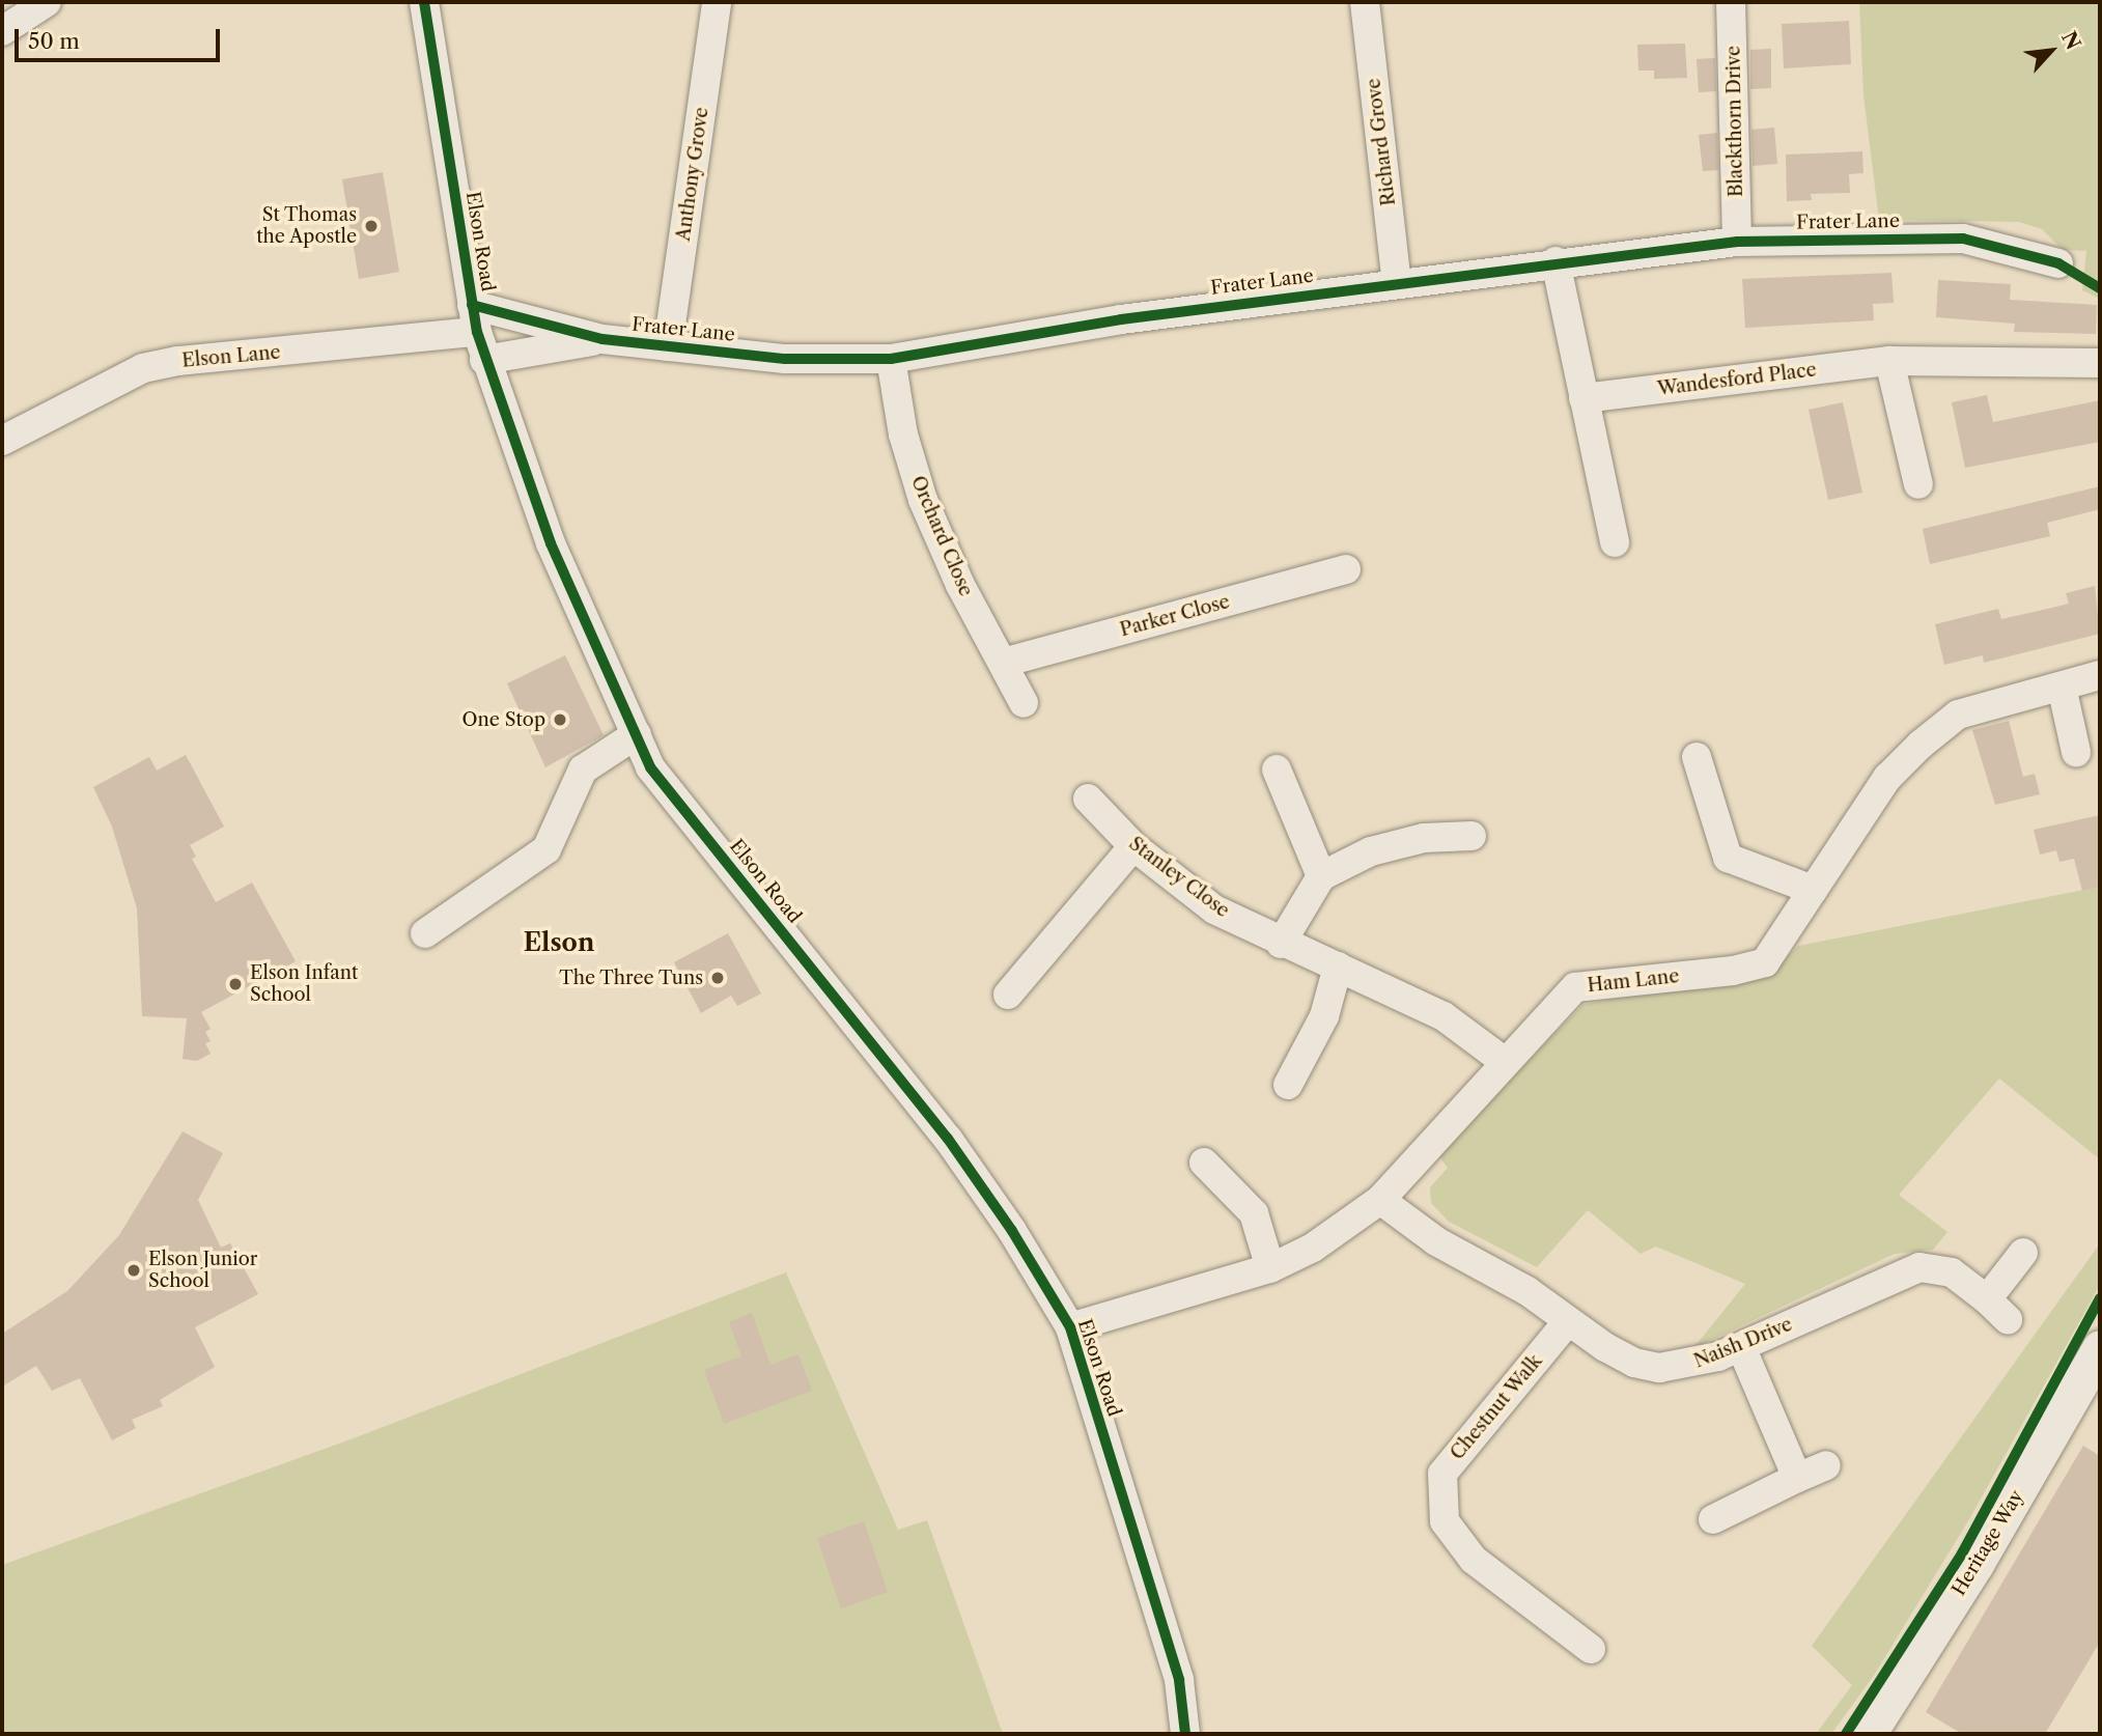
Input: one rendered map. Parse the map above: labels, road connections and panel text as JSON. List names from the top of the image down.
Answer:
{
  "streets": {
    "street": [
      "Blackthorn Drive",
      "Richard Grove",
      "Anthony Grove",
      "Frater Lane",
      "Elson Road",
      "Elson Lane",
      "Wandesford Place",
      "Orchard Close",
      "Parker Close",
      "Stanley Close",
      "Ham Lane",
      "Naish Drive",
      "Chestnut Walk",
      "Heritage Way"
    ]
  },
  "crossings": [
    ["Blackthorn Drive", "Frater Lane"],
    ["Richard Grove", "Frater Lane"],
    ["Anthony Grove", "Frater Lane"],
    ["Frater Lane", "Elson Road"],
    ["Frater Lane", "Elson Lane"],
    ["Frater Lane", "Orchard Close"],
    ["Elson Road", "Elson Lane"],
    ["Elson Road", "Ham Lane"],
    ["Orchard Close", "Parker Close"],
    ["Stanley Close", "Ham Lane"],
    ["Ham Lane", "Naish Drive"],
    ["Naish Drive", "Chestnut Walk"]
  ],
  "districts": ["Elson"],
  "places": [
    "St Thomas the Apostle",
    "One Stop",
    "The Three Tuns",
    "Elson Infant School",
    "Elson Junior School"
  ],
  "scale_bar": "50 m",
  "north": "top right"
}
